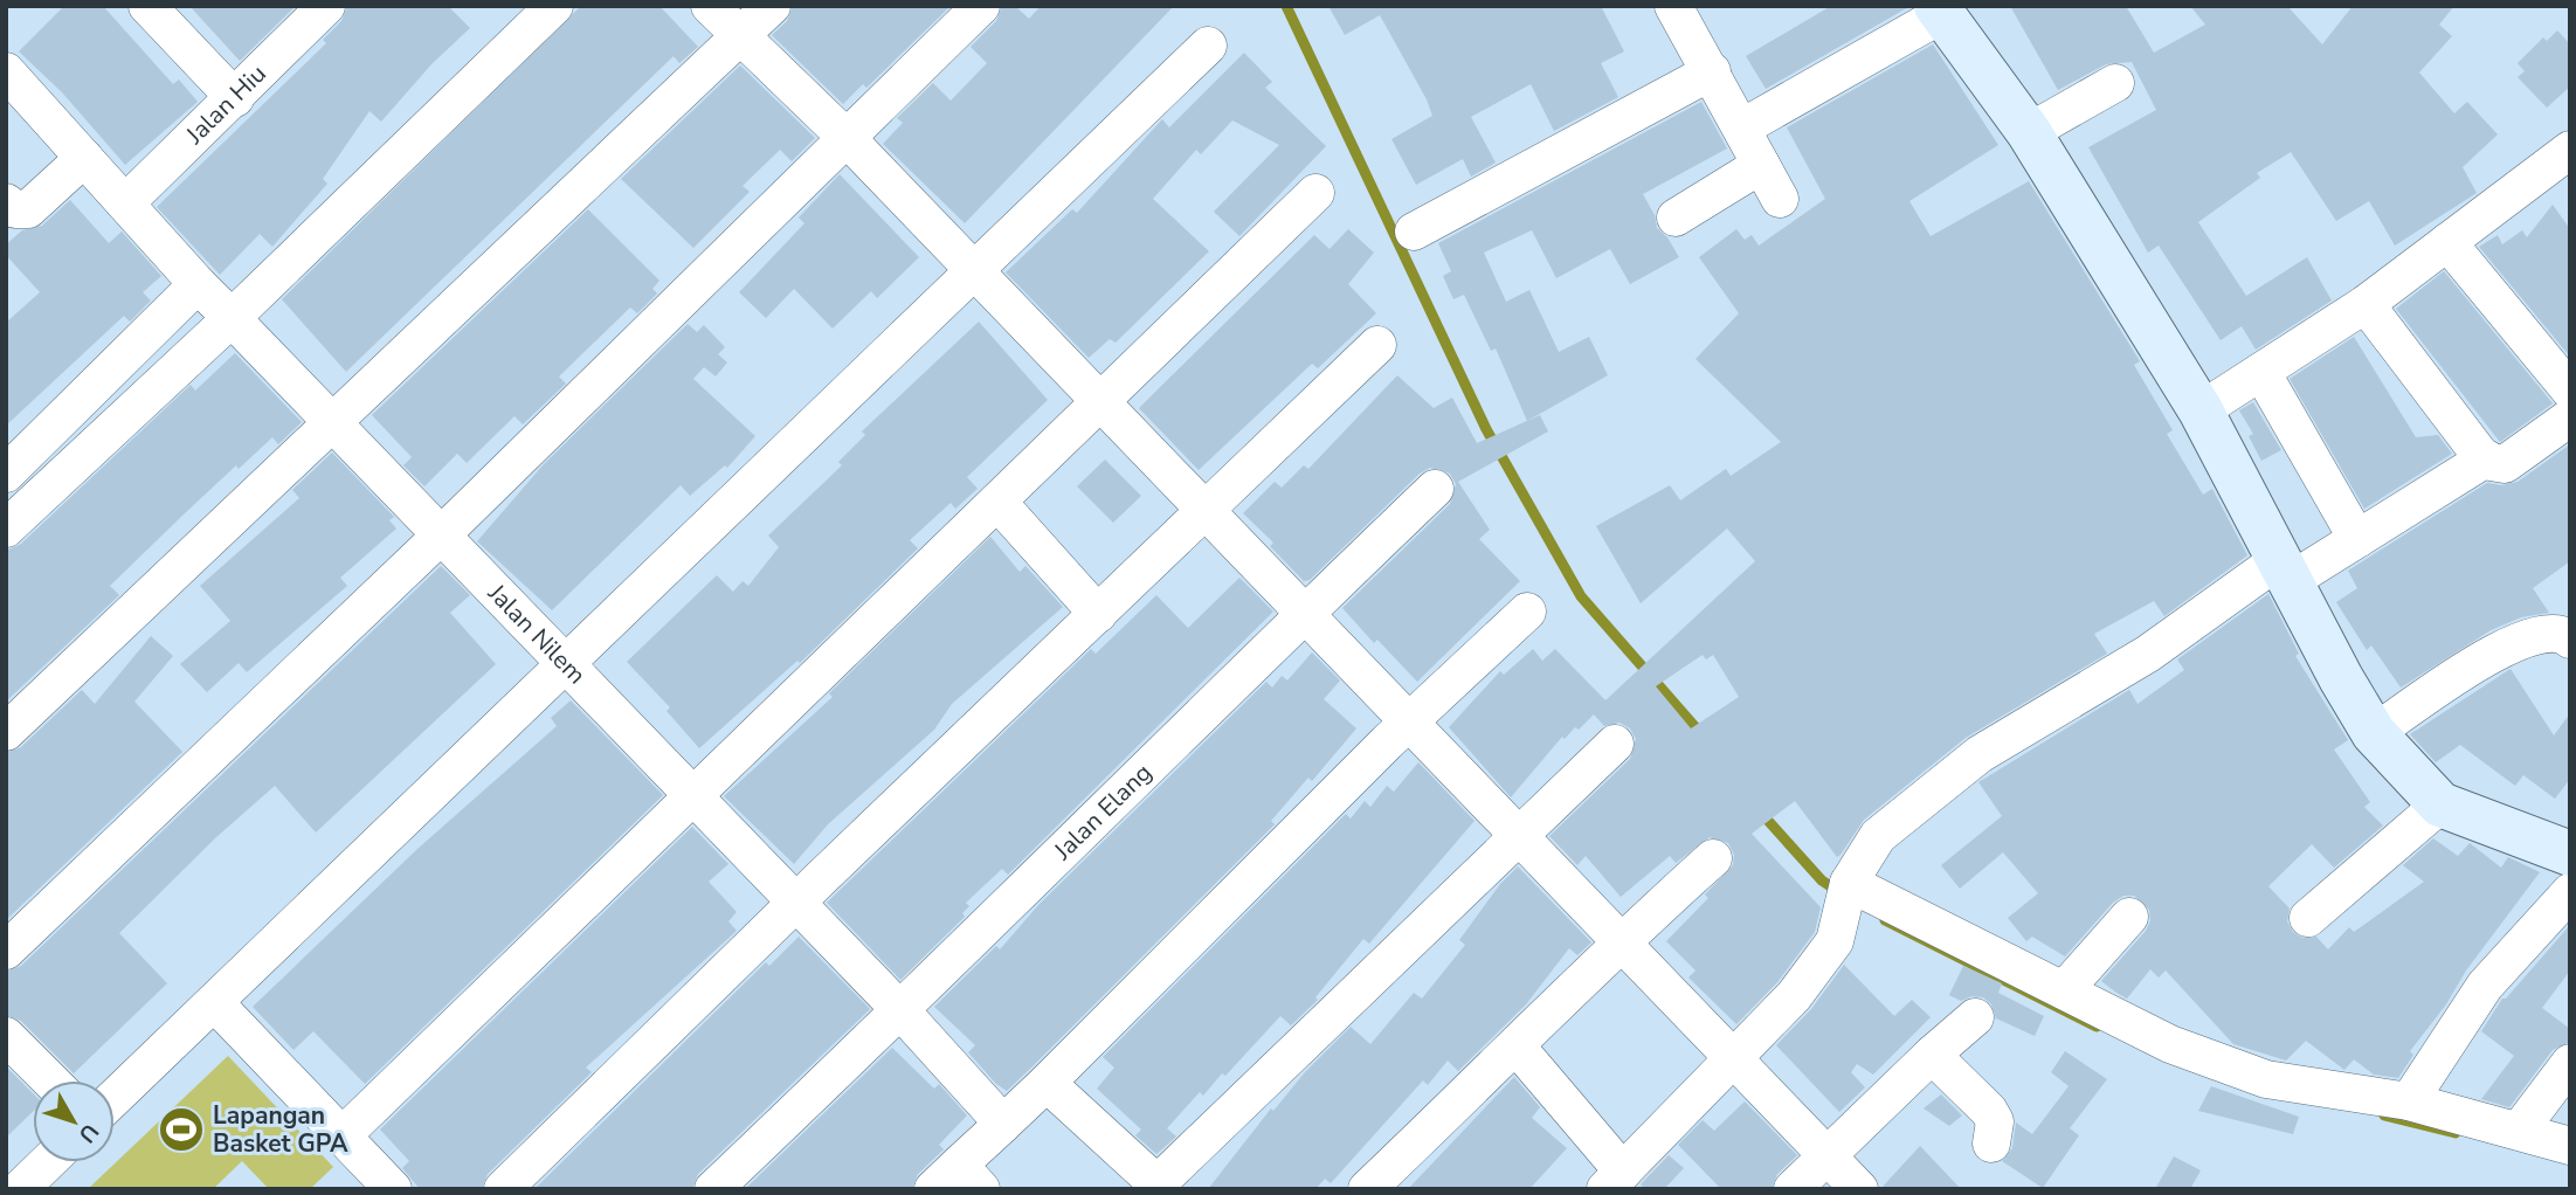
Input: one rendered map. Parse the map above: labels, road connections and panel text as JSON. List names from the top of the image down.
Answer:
{
  "streets": {
    "street": ["Jalan Hiu", "Jalan Nilem", "Jalan Elang"]
  },
  "crossings": [
    ["Jalan Hiu", "Jalan Nilem"],
    ["Jalan Nilem", "Jalan Elang"]
  ],
  "places": {
    "sports": ["Lapangan Basket GPA"]
  },
  "north": "bottom right"
}
